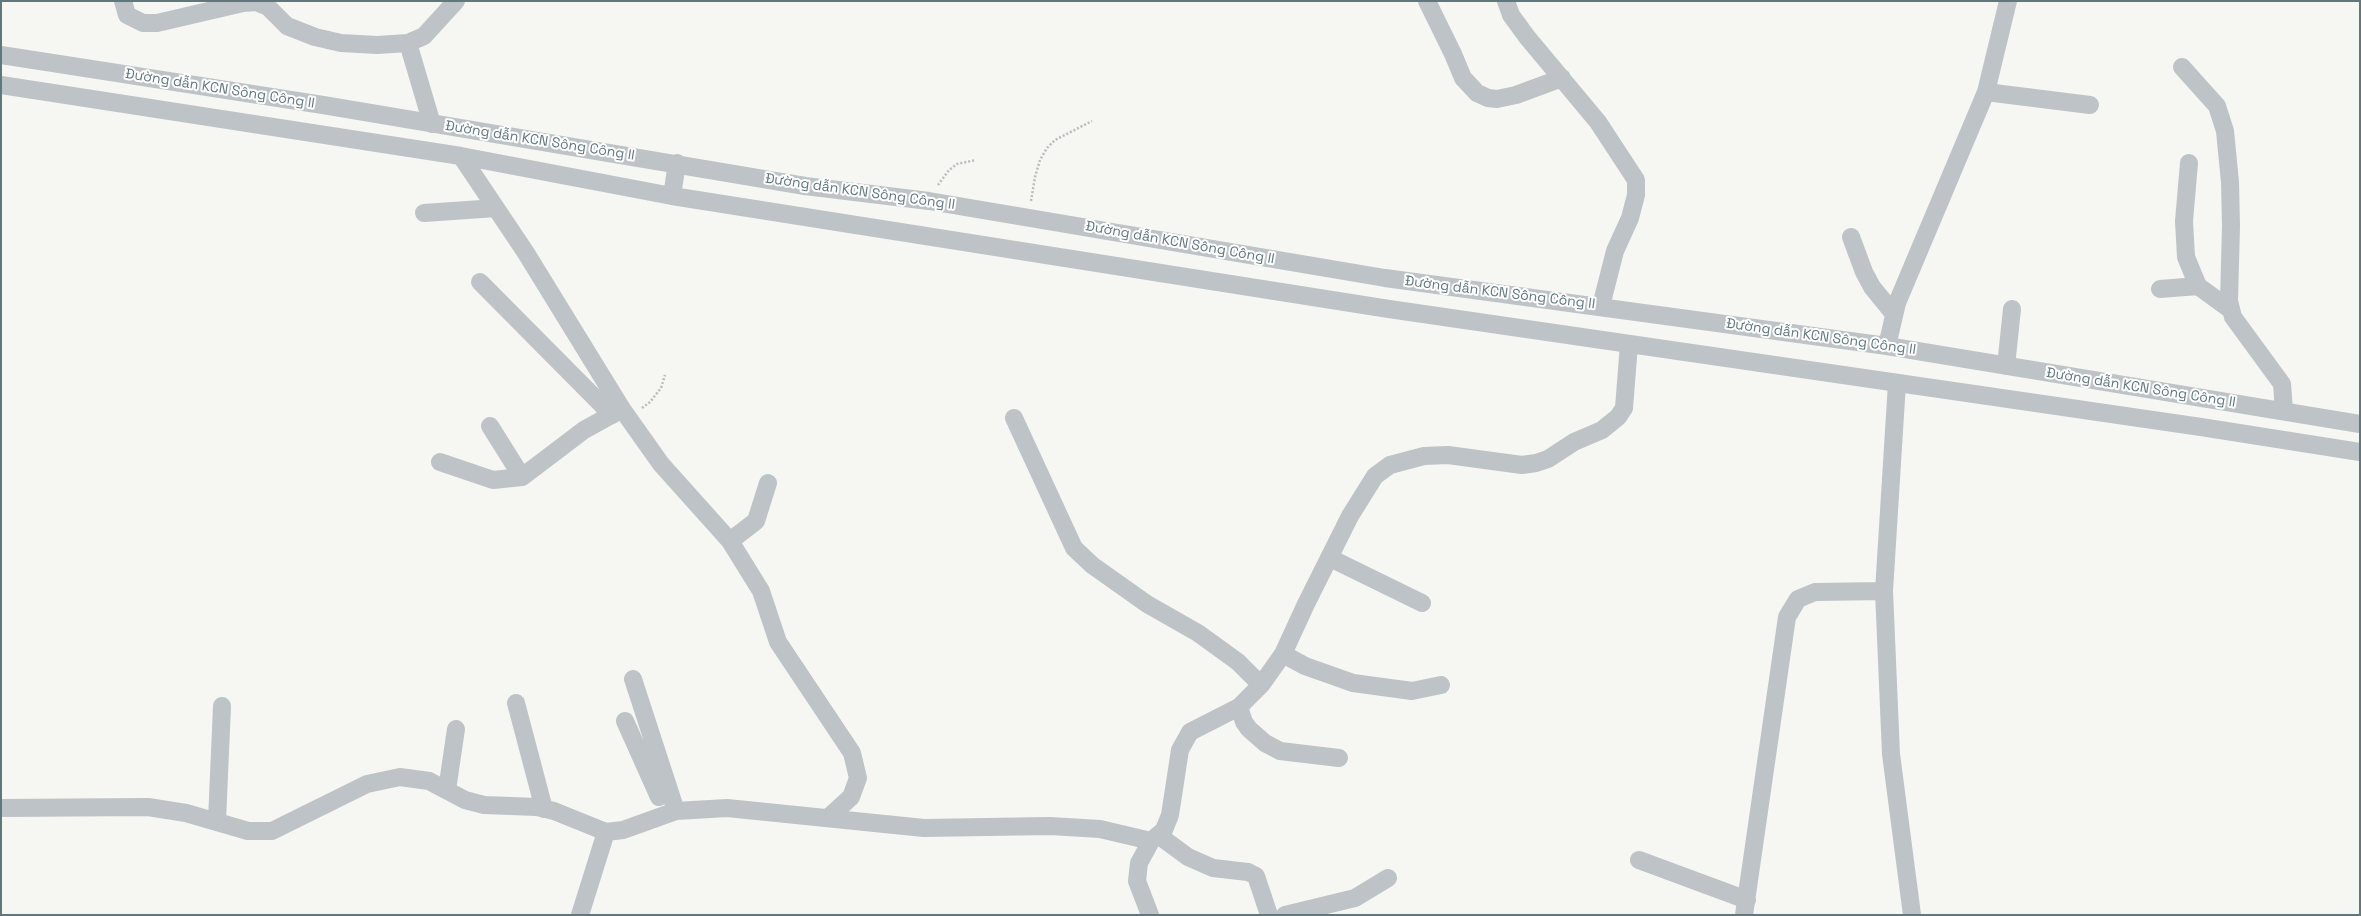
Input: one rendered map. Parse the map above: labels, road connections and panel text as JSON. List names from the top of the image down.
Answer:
{
  "streets": {
    "street": ["Đường dẫn KCN Sông Công II"]
  }
}
